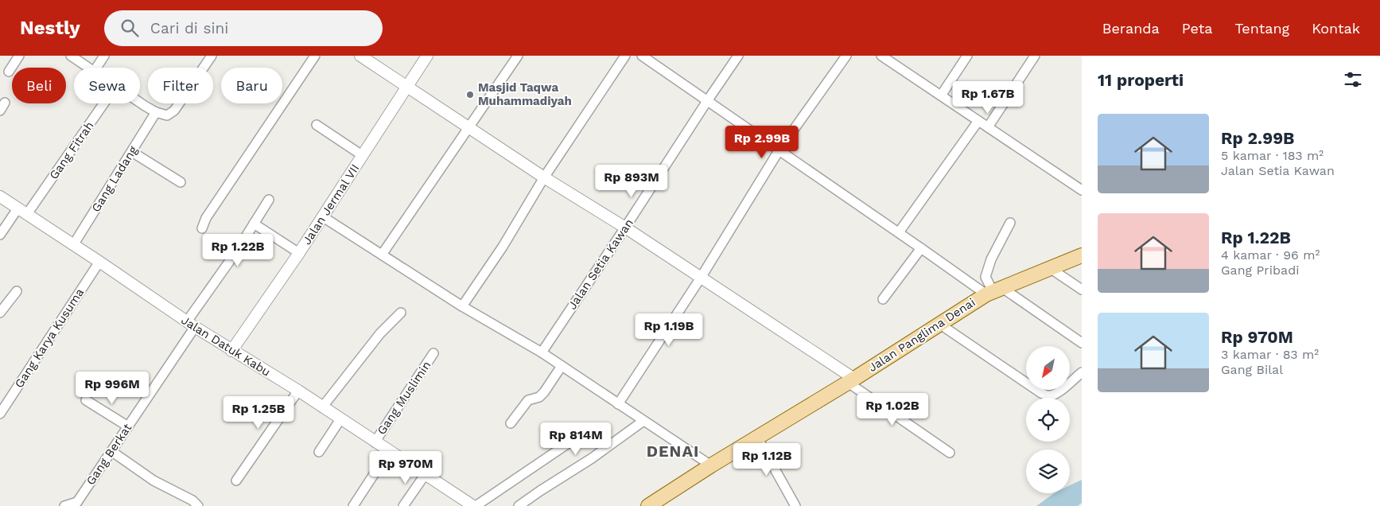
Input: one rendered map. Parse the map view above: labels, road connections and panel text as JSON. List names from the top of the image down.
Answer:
{
  "streets": {
    "main road": ["Jalan Panglima Denai"],
    "street": [
      "Gang Fitrah",
      "Gang Ladang",
      "Jalan Jermal VII",
      "Jalan Setia Kawan",
      "Gang Karya Kusuma",
      "Jalan Datuk Kabu",
      "Gang Muslimin",
      "Gang Berkat"
    ]
  },
  "crossings": [
    ["Gang Fitrah", "Jalan Datuk Kabu"],
    ["Gang Ladang", "Jalan Datuk Kabu"],
    ["Jalan Jermal VII", "Jalan Datuk Kabu"],
    ["Gang Karya Kusuma", "Jalan Datuk Kabu"],
    ["Jalan Datuk Kabu", "Gang Muslimin"],
    ["Jalan Datuk Kabu", "Gang Berkat"]
  ],
  "districts": ["DENAI"],
  "places": ["Masjid Taqwa Muhammadiyah"],
  "north": "bottom left",
  "page": {
    "header": "Nestly",
    "search": "Cari di sini",
    "nav": [
      "Beranda",
      "Peta",
      "Tentang",
      "Kontak"
    ],
    "heading": "11 properti",
    "chip": [
      "Beli",
      "Sewa",
      "Filter",
      "Baru"
    ],
    "price": [
      "Rp 1.67B",
      "Rp 2.99B",
      "Rp 893M",
      "Rp 1.22B",
      "Rp 1.19B",
      "Rp 996M",
      "Rp 1.02B",
      "Rp 1.25B",
      "Rp 814M",
      "Rp 1.12B",
      "Rp 970M"
    ],
    "list": [
      {
        "name": "Rp 2.99B",
        "note": "5 kamar · 183 m² · Jalan Setia Kawan"
      },
      {
        "name": "Rp 1.22B",
        "note": "4 kamar · 96 m² · Gang Pribadi"
      },
      {
        "name": "Rp 970M",
        "note": "3 kamar · 83 m² · Gang Bilal"
      }
    ]
  }
}
